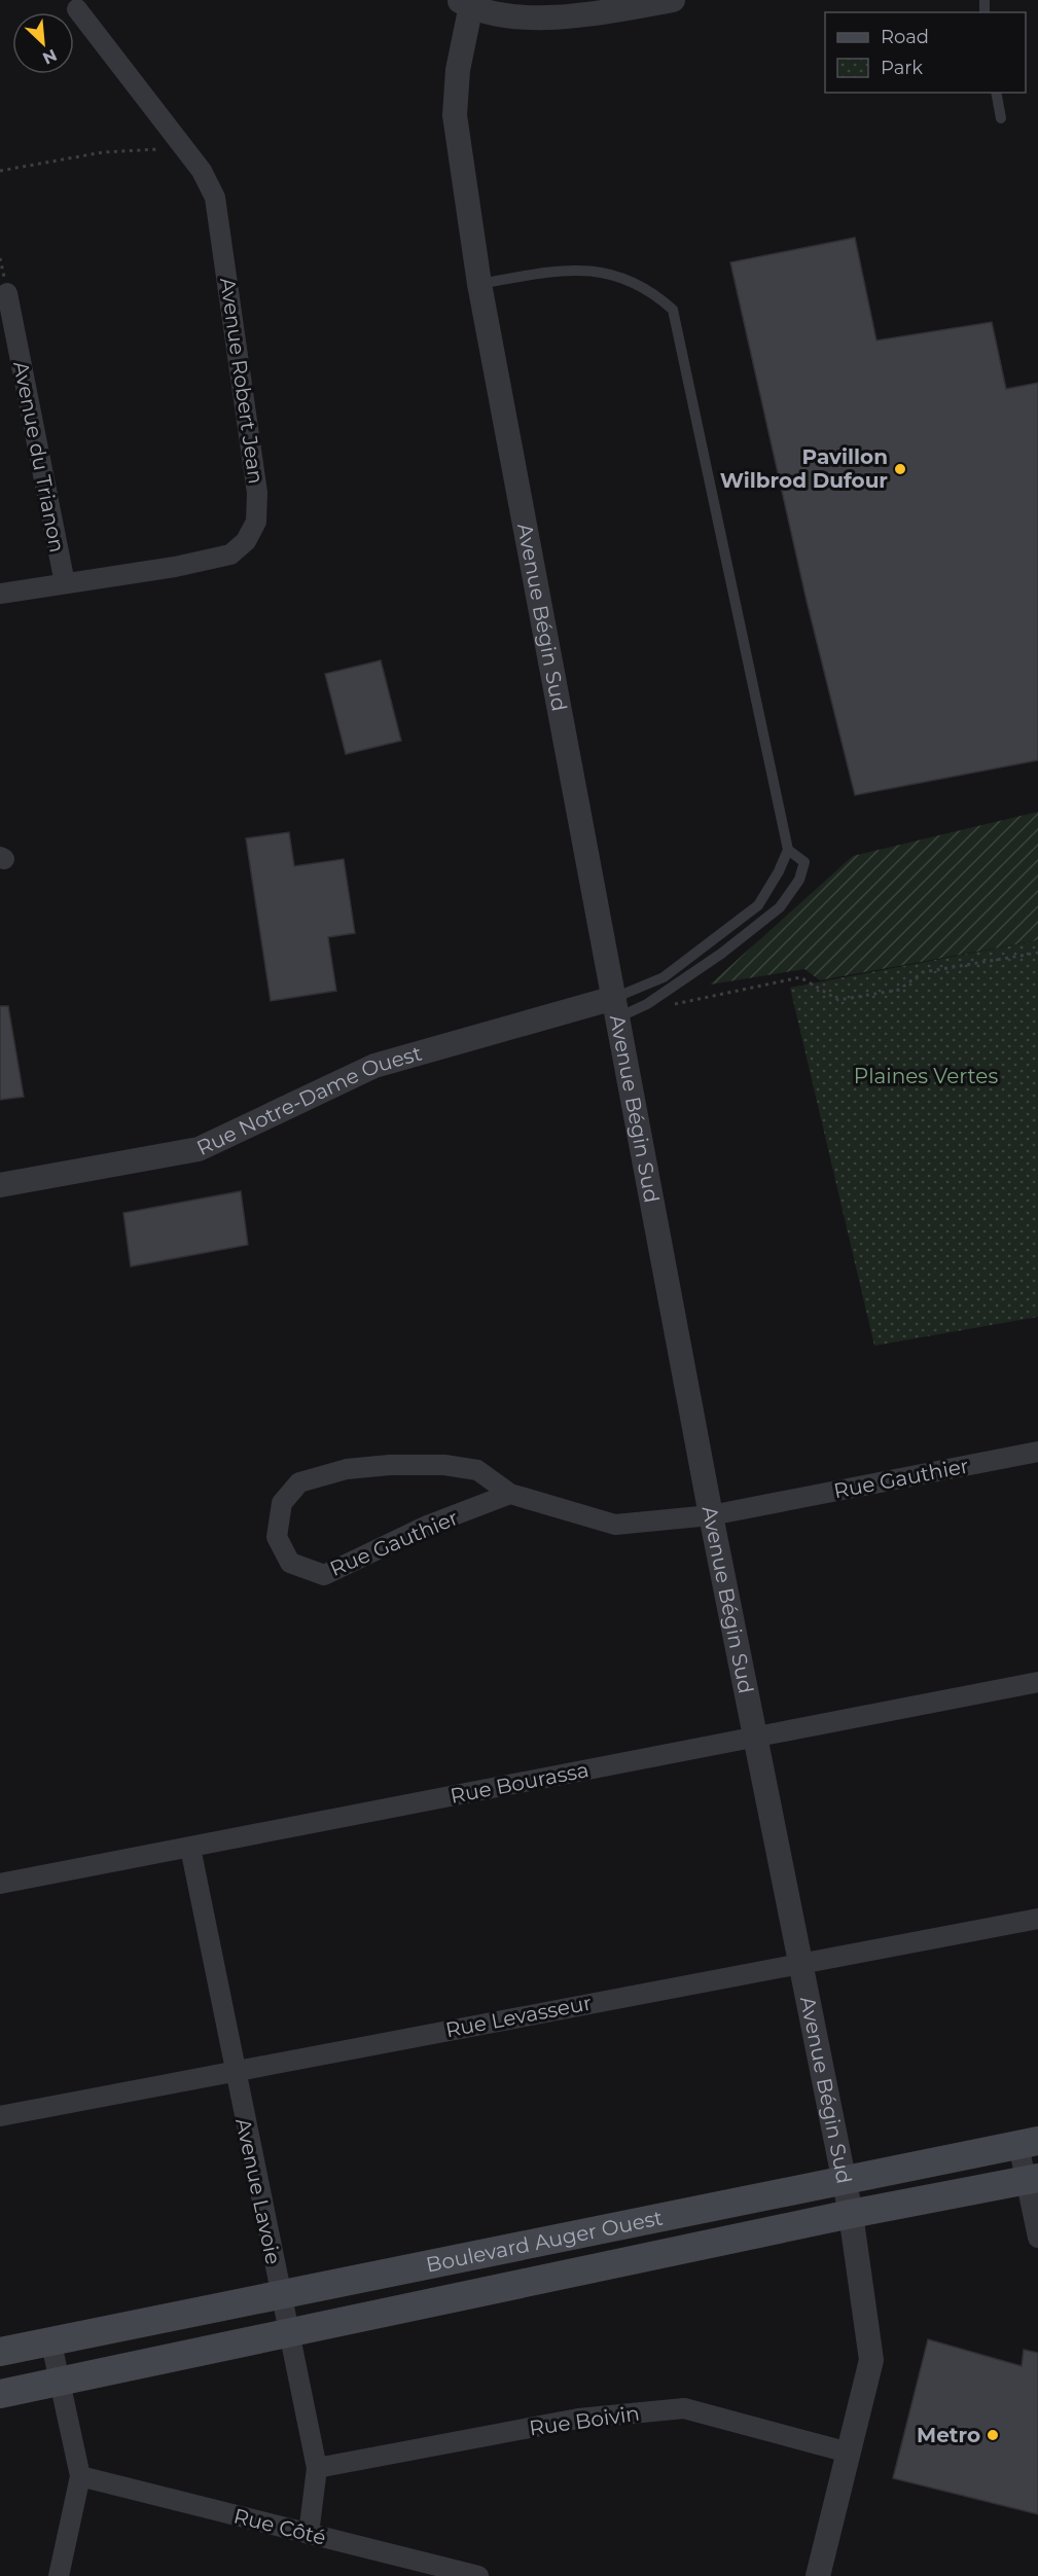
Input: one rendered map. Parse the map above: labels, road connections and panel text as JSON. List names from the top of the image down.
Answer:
{
  "streets": {
    "main road": ["Boulevard Auger Ouest"],
    "street": [
      "Avenue Robert Jean",
      "Avenue du Trianon",
      "Avenue Bégin Sud",
      "Rue Notre-Dame Ouest",
      "Rue Gauthier",
      "Rue Bourassa",
      "Rue Levasseur",
      "Avenue Lavoie",
      "Rue Boivin",
      "Rue Côté"
    ]
  },
  "crossings": [
    ["Avenue Robert Jean", "Avenue du Trianon"],
    ["Avenue Bégin Sud", "Rue Notre-Dame Ouest"],
    ["Avenue Bégin Sud", "Rue Gauthier"],
    ["Avenue Bégin Sud", "Rue Bourassa"],
    ["Avenue Bégin Sud", "Rue Levasseur"],
    ["Avenue Bégin Sud", "Boulevard Auger Ouest"],
    ["Avenue Bégin Sud", "Rue Boivin"],
    ["Rue Bourassa", "Avenue Lavoie"],
    ["Rue Levasseur", "Avenue Lavoie"],
    ["Avenue Lavoie", "Boulevard Auger Ouest"],
    ["Avenue Lavoie", "Rue Boivin"],
    ["Avenue Lavoie", "Rue Côté"]
  ],
  "parks": ["Plaines Vertes"],
  "places": ["Pavillon Wilbrod Dufour", "Metro"],
  "legend": ["Road", "Park"],
  "north": "bottom right"
}
